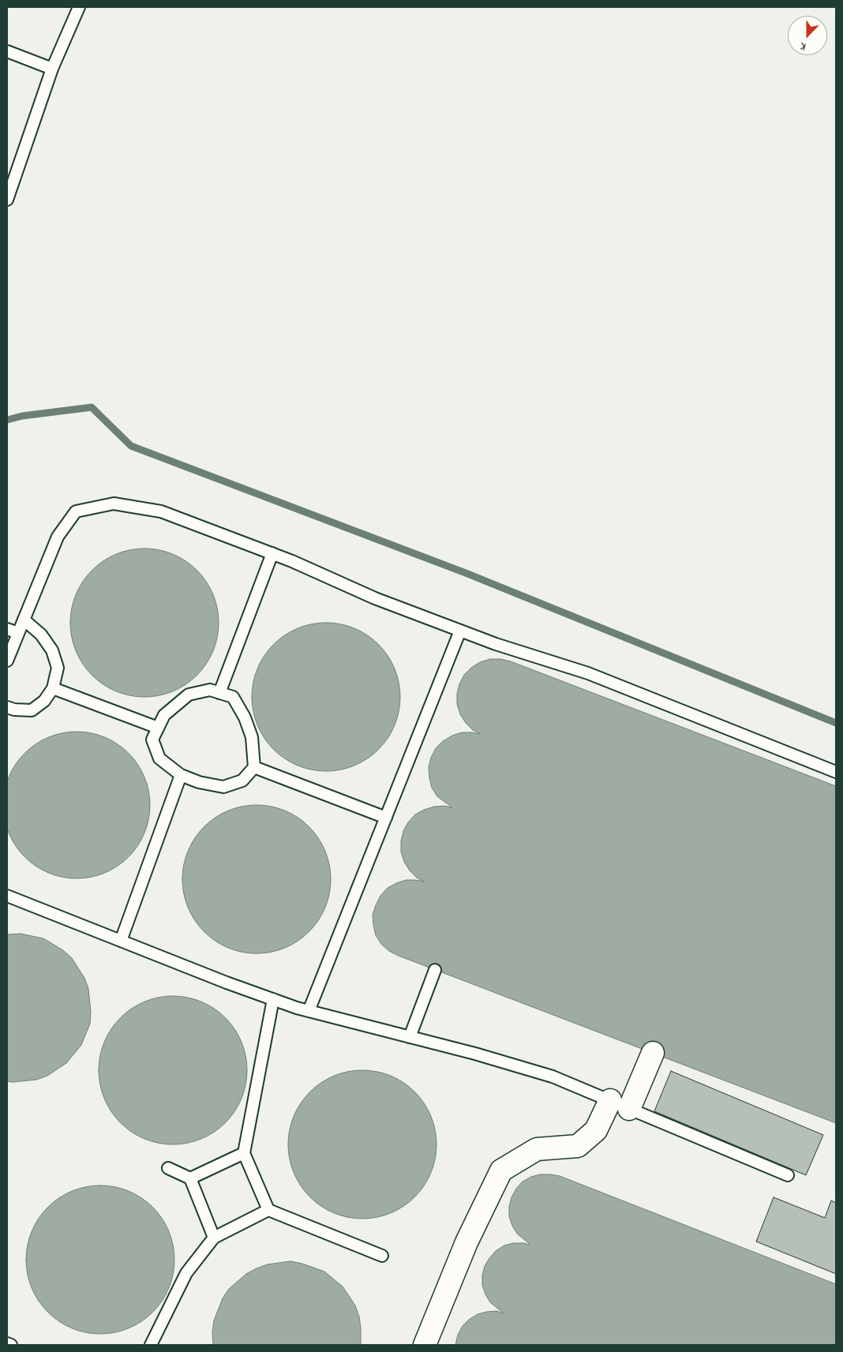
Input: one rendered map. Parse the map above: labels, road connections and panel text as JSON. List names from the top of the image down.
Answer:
{
  "north": "bottom"
}
